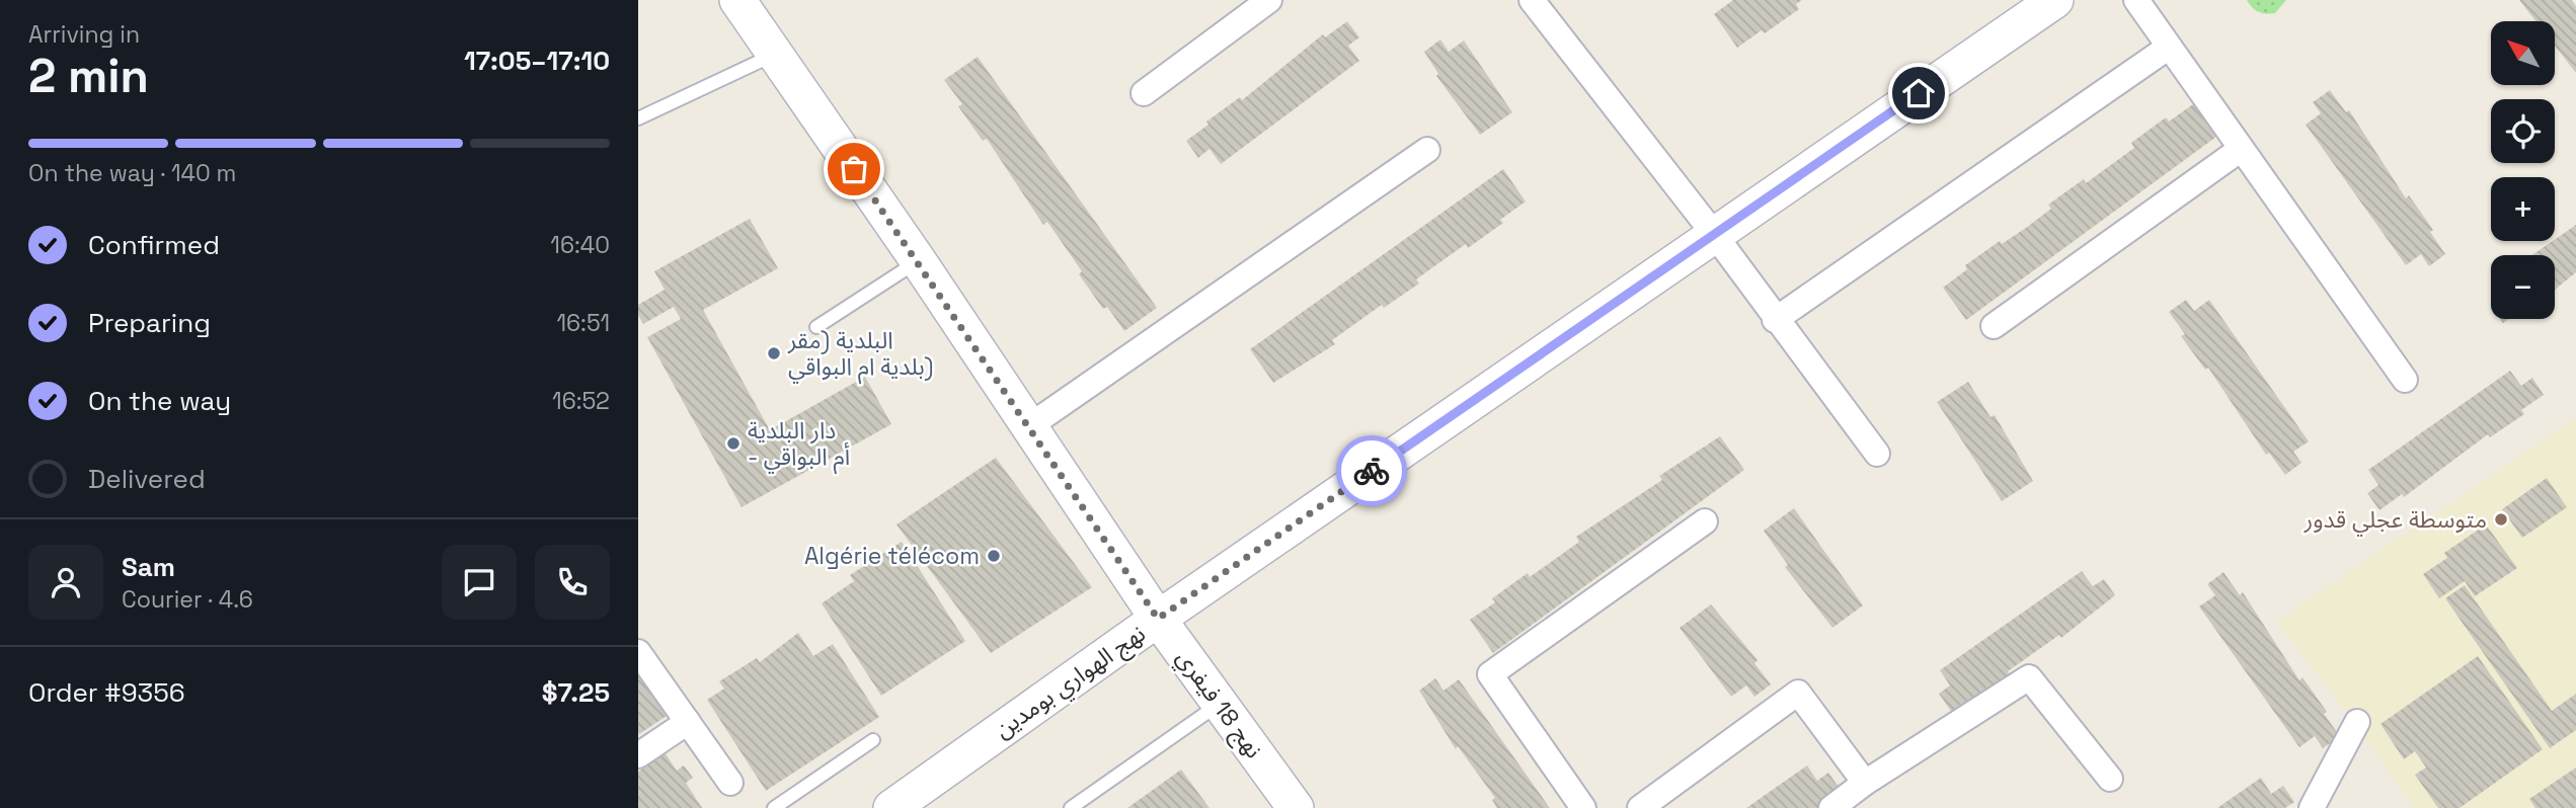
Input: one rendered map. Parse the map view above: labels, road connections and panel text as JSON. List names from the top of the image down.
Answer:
{
  "streets": {
    "main road": ["نهج الهواري بومدين", "نهج 18 فيفري"]
  },
  "crossings": [
    ["نهج الهواري بومدين", "نهج 18 فيفري"]
  ],
  "places": [
    "البلدية (مقر بلدية ام البواقي)",
    "دار البلدية - أم البواقي",
    "متوسطة عجلي قدور",
    "Algérie télécom"
  ],
  "north": "top left",
  "page": {
    "heading": ["2 min", "Arriving in", "17:05–17:10"],
    "panel": [
      "Sam",
      "Courier · 4.6",
      "Order #9356",
      "$7.25"
    ],
    "map_buttons": ["+", "−"],
    "bar": "On the way · 140 m",
    "list": [
      ["Confirmed", "16:40"],
      ["Preparing", "16:51"],
      ["On the way", "16:52"],
      "Delivered"
    ]
  }
}
